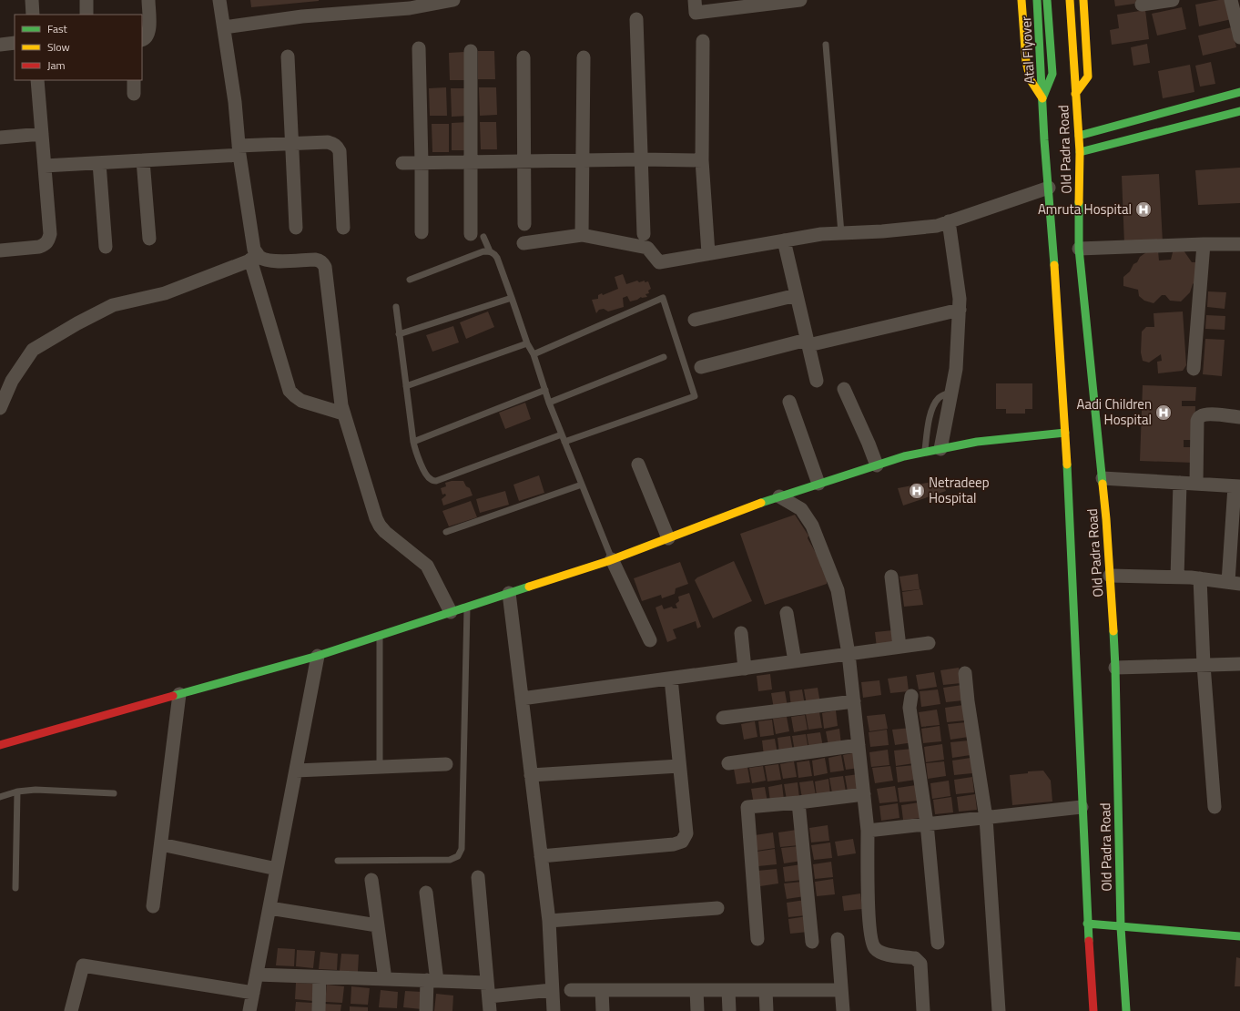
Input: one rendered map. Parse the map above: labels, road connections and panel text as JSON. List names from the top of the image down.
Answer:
{
  "streets": {
    "main road": ["Atal Flyover", "Old Padra Road"]
  },
  "crossings": [
    ["Atal Flyover", "Old Padra Road"]
  ],
  "places": {
    "hospital": ["Amruta Hospital", "Aadi Children Hospital", "Netradeep Hospital"]
  },
  "legend": ["Fast", "Slow", "Jam"]
}
